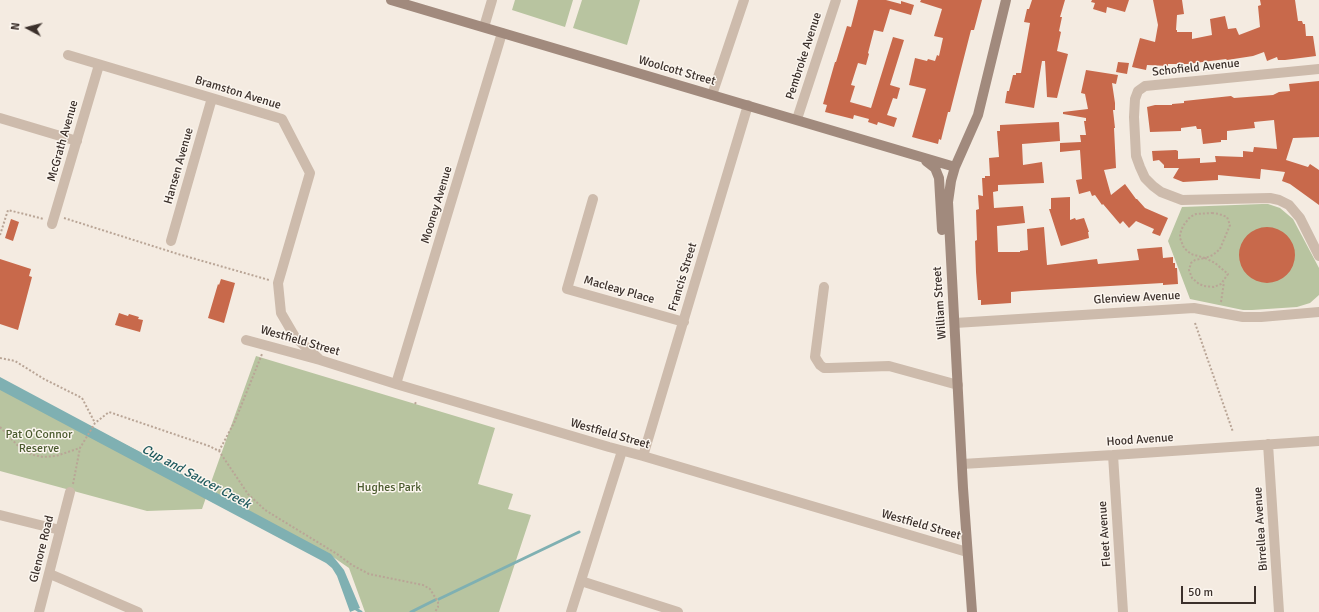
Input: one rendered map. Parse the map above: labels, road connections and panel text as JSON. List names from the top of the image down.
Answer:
{
  "streets": {
    "main road": ["Woolcott Street", "William Street"],
    "street": [
      "Pembroke Avenue",
      "Schofield Avenue",
      "Bramston Avenue",
      "McGrath Avenue",
      "Hansen Avenue",
      "Mooney Avenue",
      "Francis Street",
      "Macleay Place",
      "Glenview Avenue",
      "Westfield Street",
      "Hood Avenue",
      "Birrellea Avenue",
      "Fleet Avenue",
      "Glenore Road"
    ]
  },
  "crossings": [
    ["Pembroke Avenue", "Woolcott Street"],
    ["Woolcott Street", "Mooney Avenue"],
    ["Woolcott Street", "Francis Street"],
    ["Woolcott Street", "William Street"],
    ["Bramston Avenue", "McGrath Avenue"],
    ["Bramston Avenue", "Hansen Avenue"],
    ["Bramston Avenue", "Westfield Street"],
    ["Mooney Avenue", "Westfield Street"],
    ["Francis Street", "Macleay Place"],
    ["Francis Street", "Westfield Street"],
    ["Glenview Avenue", "William Street"],
    ["William Street", "Westfield Street"],
    ["William Street", "Hood Avenue"],
    ["Hood Avenue", "Birrellea Avenue"],
    ["Hood Avenue", "Fleet Avenue"]
  ],
  "water": ["Cup and Saucer Creek"],
  "parks": ["Pat O'Connor Reserve", "Hughes Park"],
  "scale_bar": "50 m",
  "north": "left"
}
